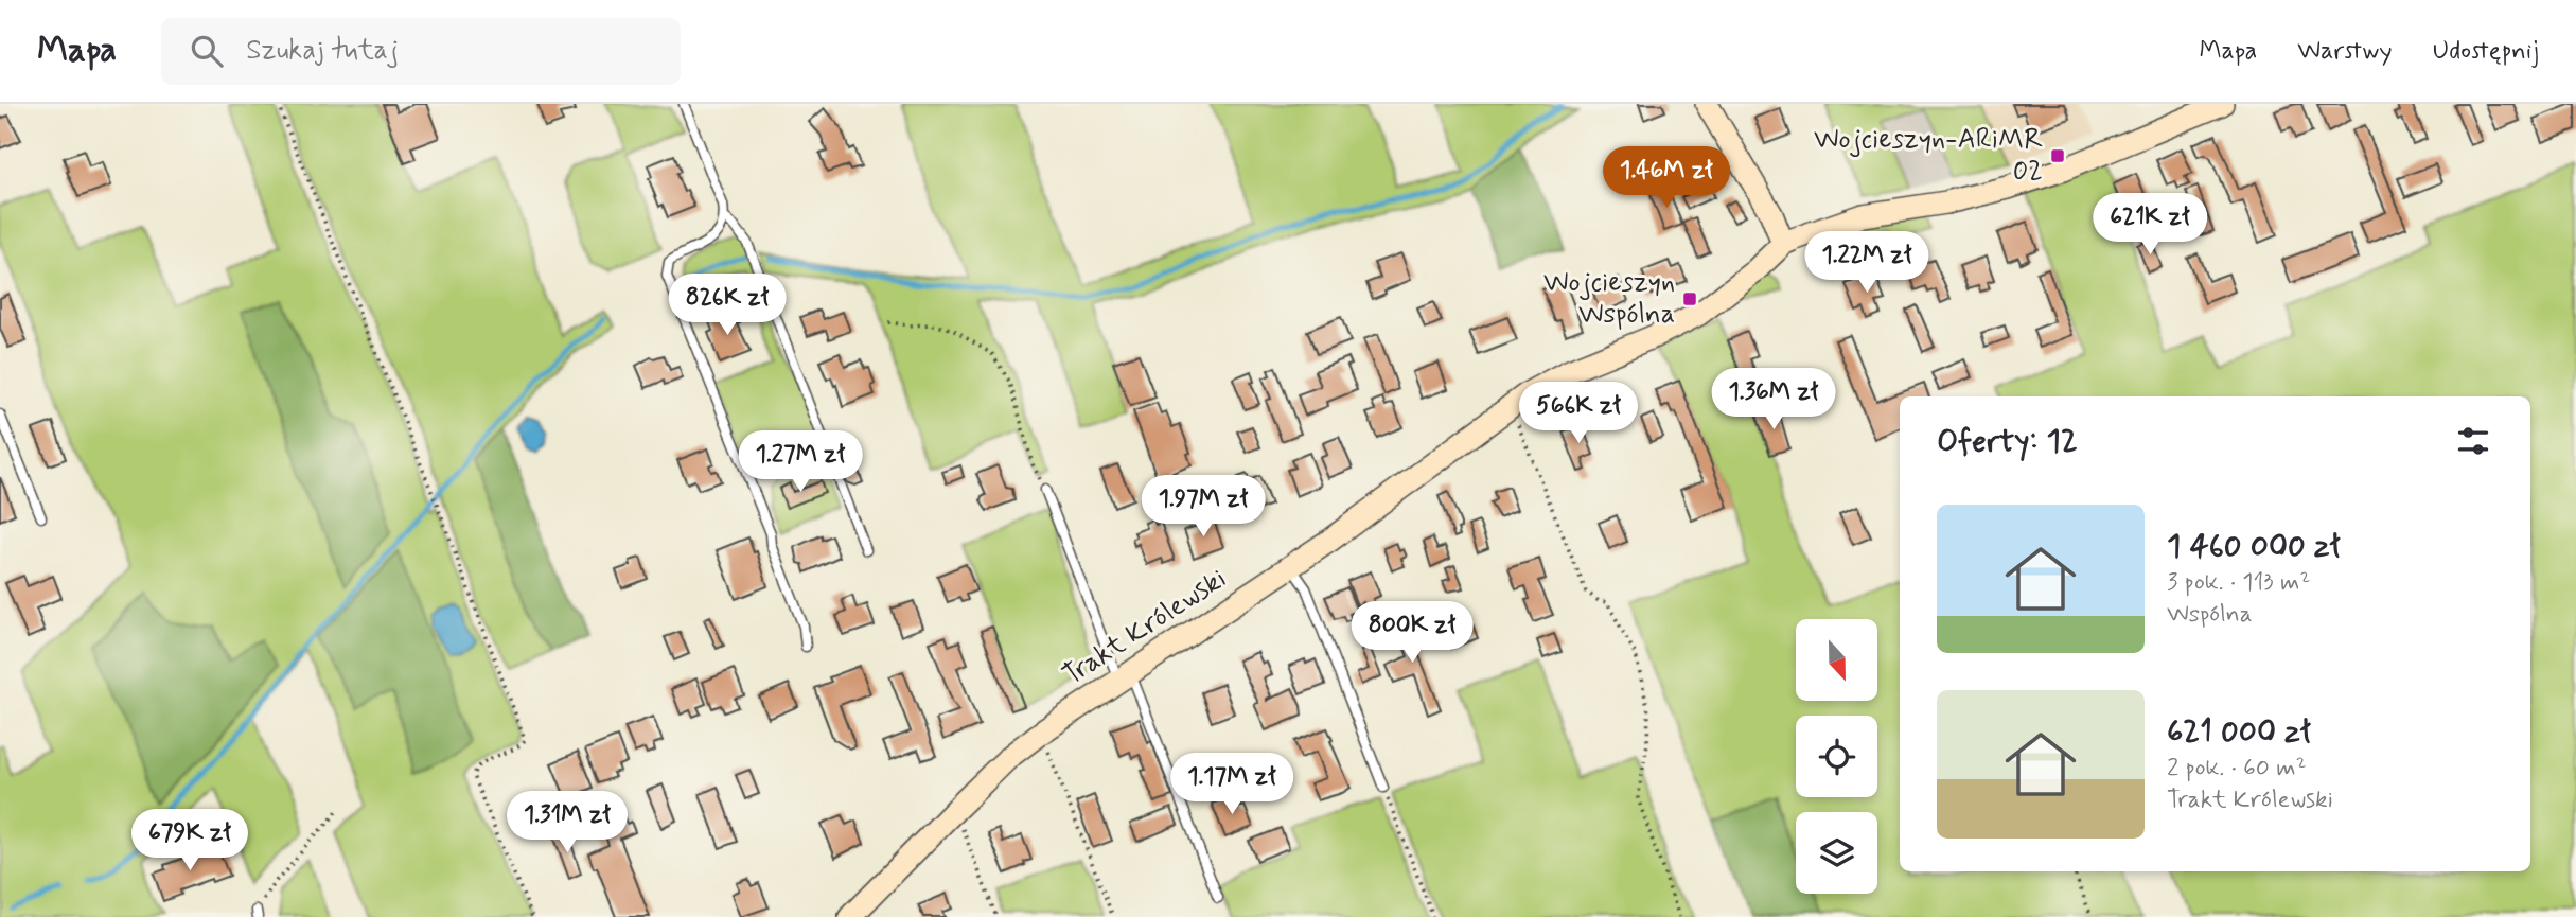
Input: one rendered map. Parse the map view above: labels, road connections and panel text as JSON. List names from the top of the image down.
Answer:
{
  "streets": {
    "street": ["Trakt Królewski"]
  },
  "places": {
    "transit": ["Wojcieszyn-ARiMR 02", "Wojcieszyn Wspólna"]
  },
  "north": "bottom",
  "page": {
    "header": "Mapa",
    "search": "Szukaj tutaj",
    "nav": ["Mapa", "Warstwy", "Udostępnij"],
    "price": [
      "1.46M zł",
      "621K zł",
      "1.22M zł",
      "826K zł",
      "1.36M zł",
      "566K zł",
      "1.27M zł",
      "1.97M zł",
      "800K zł",
      "1.17M zł",
      "1.31M zł",
      "679K zł"
    ],
    "heading": "Oferty: 12",
    "list": [
      {
        "name": "1 460 000 zł",
        "note": "3 pok. · 113 m² · Wspólna"
      },
      {
        "name": "621 000 zł",
        "note": "2 pok. · 60 m² · Trakt Królewski"
      }
    ]
  }
}
